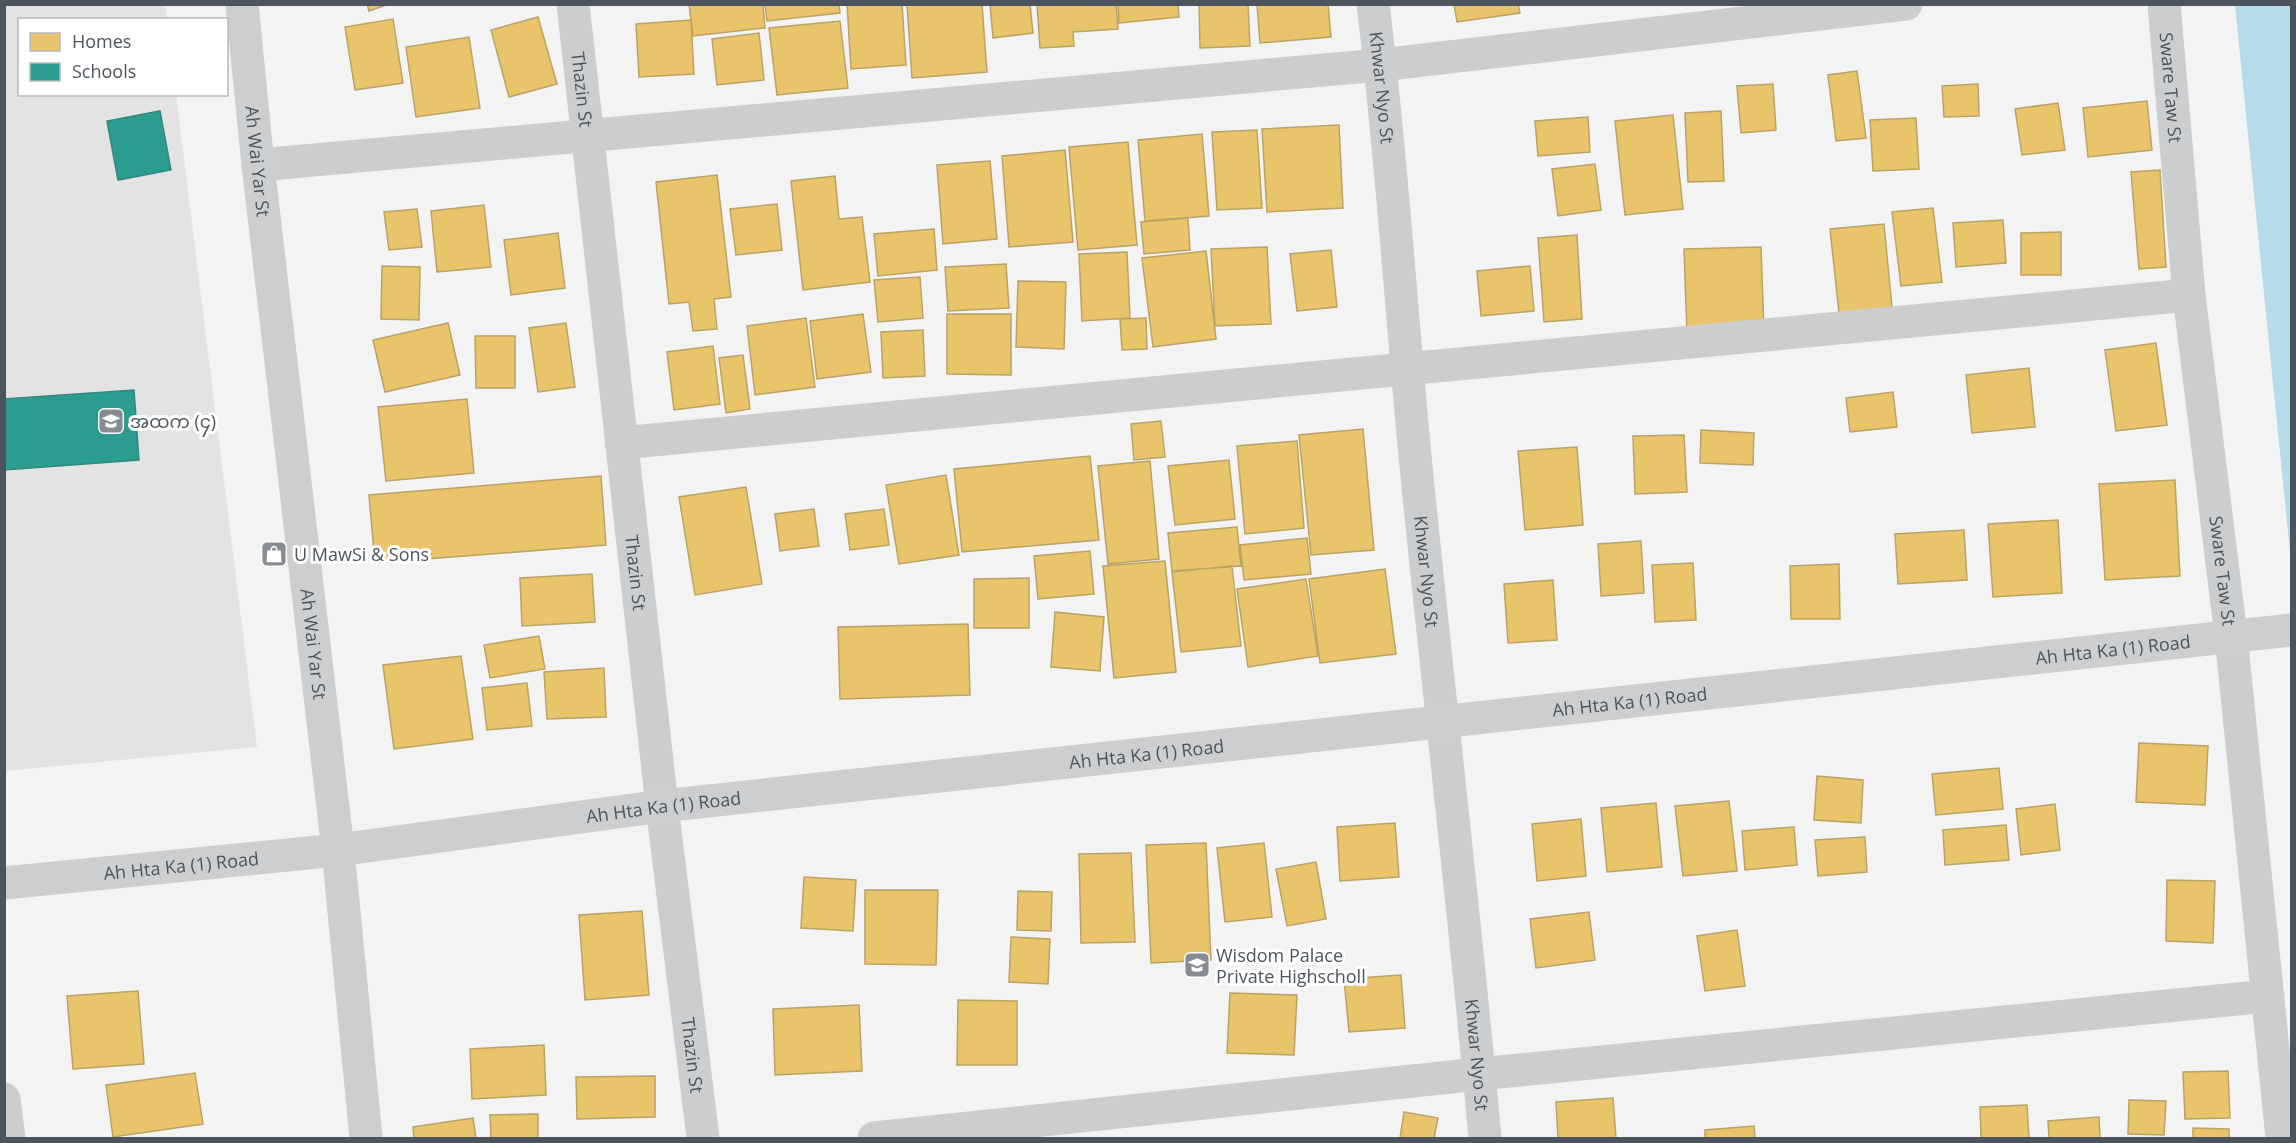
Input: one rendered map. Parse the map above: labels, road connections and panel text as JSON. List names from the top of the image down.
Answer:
{
  "streets": {
    "street": [
      "Khwar Nyo St",
      "Sware Taw St",
      "Thazin St",
      "Ah Wai Yar St",
      "Ah Hta Ka (1) Road"
    ]
  },
  "crossings": [
    ["Khwar Nyo St", "Ah Hta Ka (1) Road"],
    ["Sware Taw St", "Ah Hta Ka (1) Road"],
    ["Thazin St", "Ah Hta Ka (1) Road"],
    ["Ah Wai Yar St", "Ah Hta Ka (1) Road"]
  ],
  "places": {
    "school or university": ["အထက (၄)", "Wisdom Palace Private Highscholl"],
    "shop": ["U MawSi & Sons"]
  },
  "legend": ["Homes", "Schools"]
}
